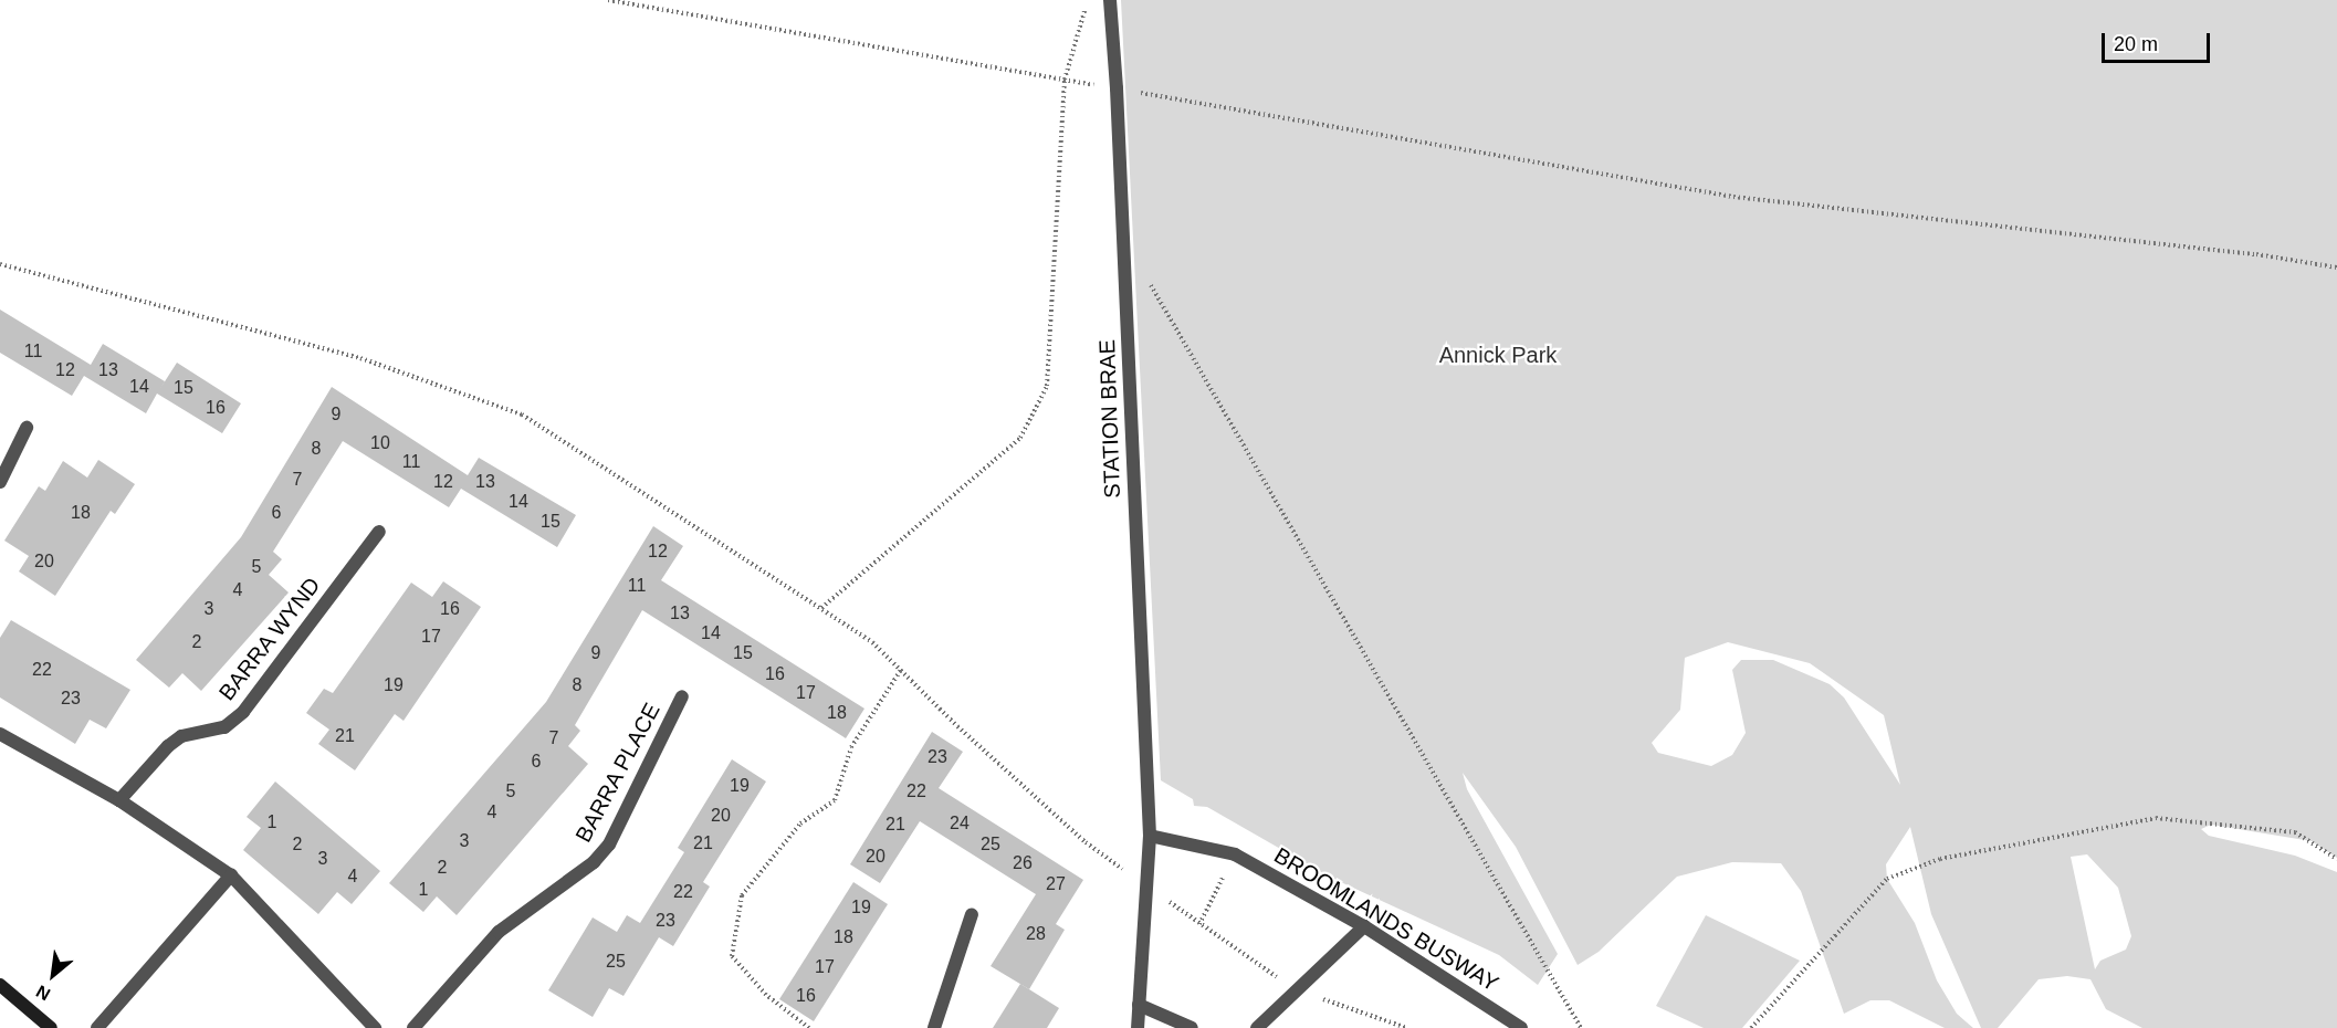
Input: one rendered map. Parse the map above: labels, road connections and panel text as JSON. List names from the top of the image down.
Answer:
{
  "streets": {
    "street": [
      "STATION BRAE",
      "BARRA WYND",
      "BARRA PLACE",
      "BROOMLANDS BUSWAY"
    ]
  },
  "crossings": [
    ["STATION BRAE", "BROOMLANDS BUSWAY"]
  ],
  "parks": ["Annick Park"],
  "house_numbers": [
    "11",
    "12",
    "13",
    "14",
    "15",
    "16",
    "9",
    "10",
    "8",
    "11",
    "7",
    "12",
    "13",
    "14",
    "18",
    "6",
    "15",
    "12",
    "20",
    "5",
    "11",
    "4",
    "3",
    "16",
    "13",
    "14",
    "17",
    "2",
    "9",
    "15",
    "22",
    "16",
    "19",
    "8",
    "17",
    "23",
    "18",
    "21",
    "7",
    "23",
    "6",
    "19",
    "5",
    "22",
    "4",
    "20",
    "1",
    "24",
    "21",
    "3",
    "21",
    "2",
    "25",
    "20",
    "3",
    "26",
    "2",
    "4",
    "27",
    "1",
    "22",
    "19",
    "23",
    "28",
    "18",
    "25",
    "17",
    "16"
  ],
  "scale_bar": "20 m",
  "north": "bottom left"
}
